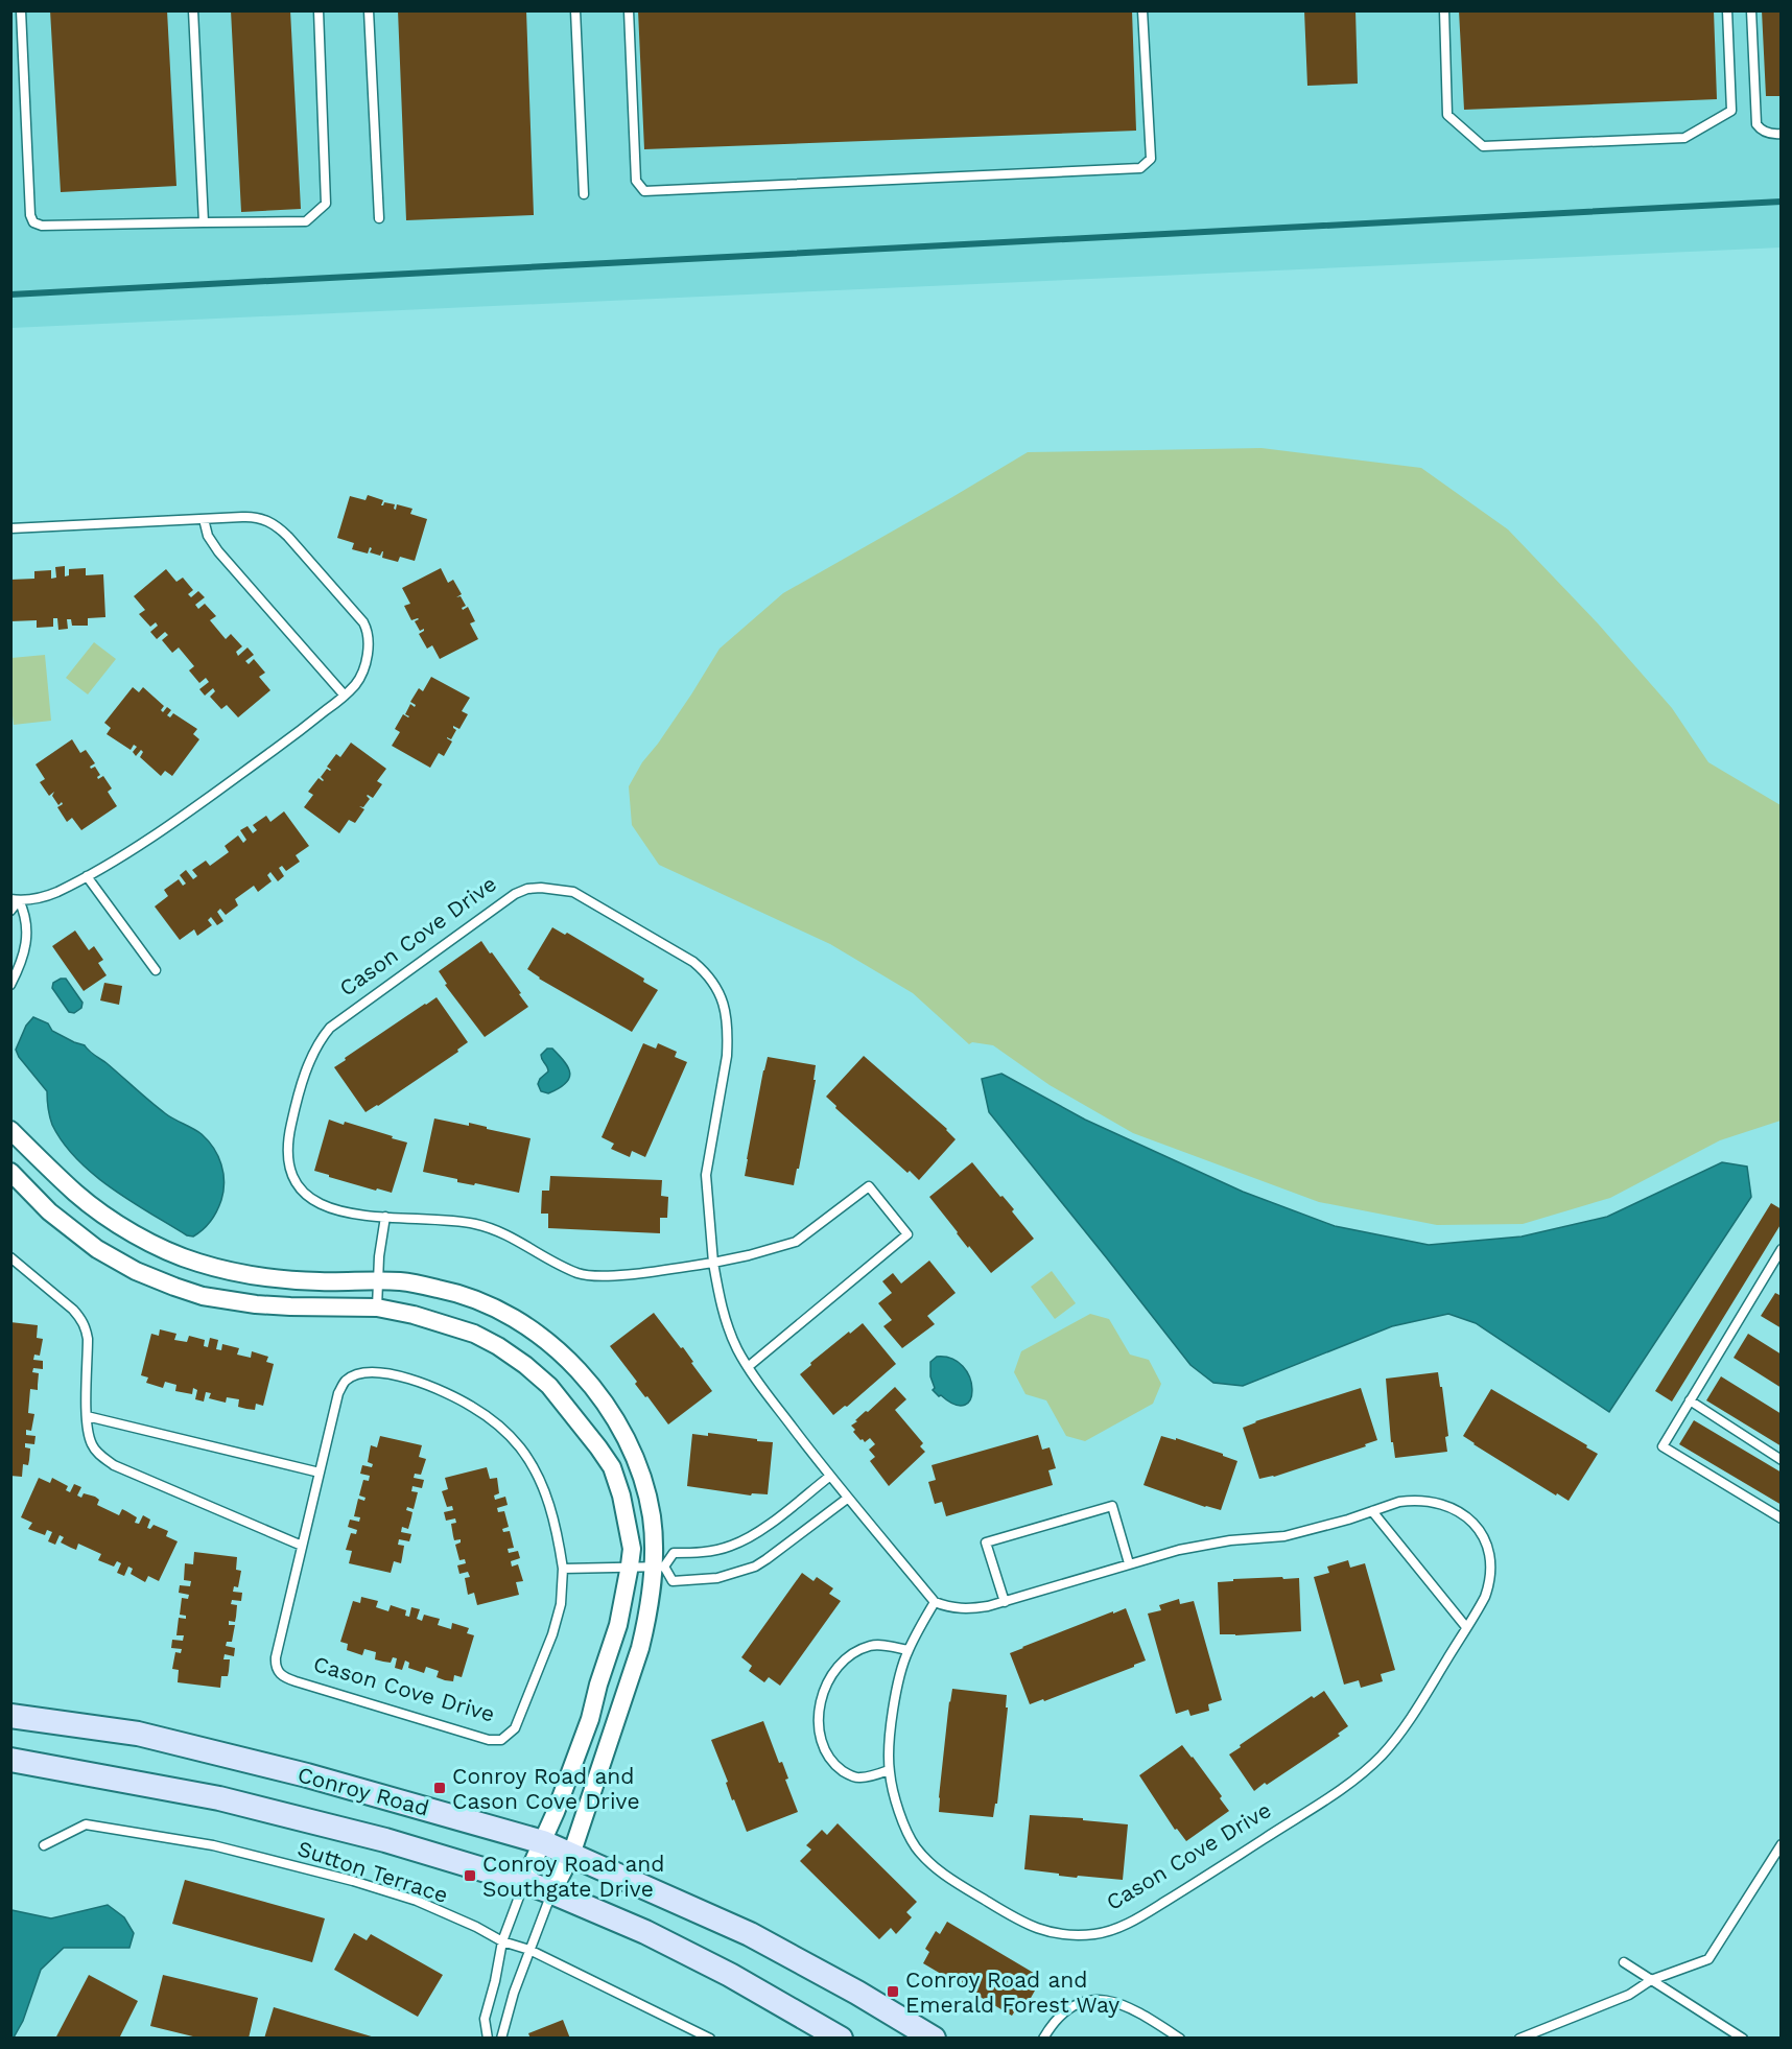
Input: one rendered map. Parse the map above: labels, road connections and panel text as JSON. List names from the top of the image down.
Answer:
{
  "streets": {
    "main road": ["Conroy Road"],
    "lane": ["Cason Cove Drive", "Sutton Terrace"]
  },
  "places": {
    "transit": ["Conroy Road and Cason Cove Drive", "Conroy Road and Southgate Drive", "Conroy Road and Emerald Forest Way"]
  }
}
